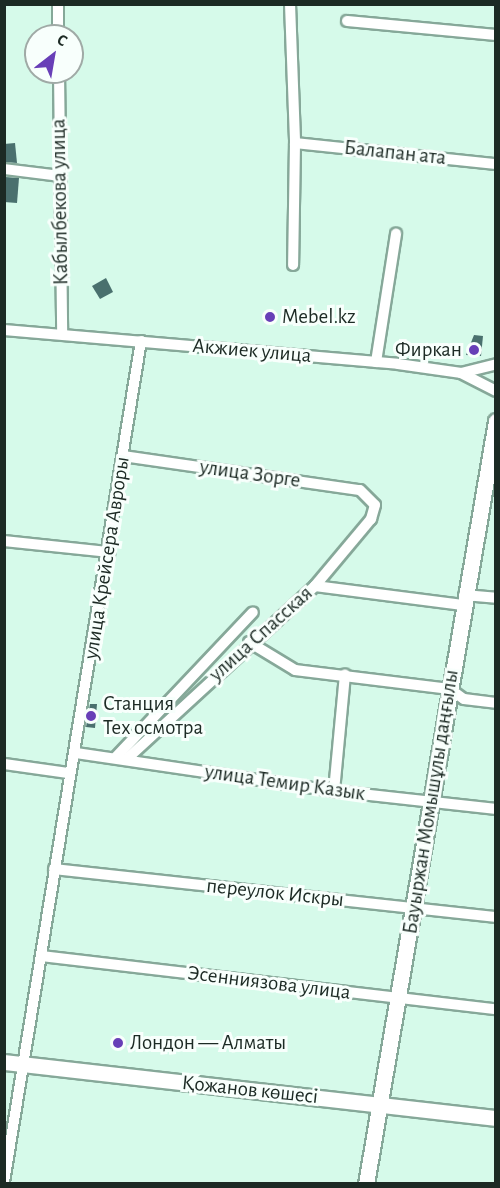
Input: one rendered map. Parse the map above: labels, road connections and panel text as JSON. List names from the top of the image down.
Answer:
{
  "streets": {
    "main road": ["Бауыржан Момышұлы даңғылы", "Қожанов көшесі"],
    "street": [
      "Балапан ата",
      "Кабылбекова улица",
      "Акжиек улица",
      "улица Зорге",
      "улица Крейсера Авроры",
      "улица Спасская",
      "улица Темир Казык",
      "переулок Искры",
      "Эсенниязова улица"
    ]
  },
  "crossings": [
    ["Кабылбекова улица", "Акжиек улица"],
    ["Акжиек улица", "улица Крейсера Авроры"],
    ["улица Зорге", "улица Крейсера Авроры"],
    ["улица Зорге", "улица Спасская"],
    ["улица Крейсера Авроры", "улица Темир Казык"],
    ["улица Крейсера Авроры", "переулок Искры"],
    ["улица Крейсера Авроры", "Эсенниязова улица"],
    ["улица Крейсера Авроры", "Қожанов көшесі"],
    ["улица Спасская", "улица Темир Казык"],
    ["улица Темир Казык", "Бауыржан Момышұлы даңғылы"],
    ["Бауыржан Момышұлы даңғылы", "переулок Искры"],
    ["Бауыржан Момышұлы даңғылы", "Эсенниязова улица"],
    ["Бауыржан Момышұлы даңғылы", "Қожанов көшесі"]
  ],
  "places": [
    "Mebel.kz",
    "Фиркан",
    "Станция Тех осмотра",
    "Лондон — Алматы"
  ],
  "north": "top right"
}
